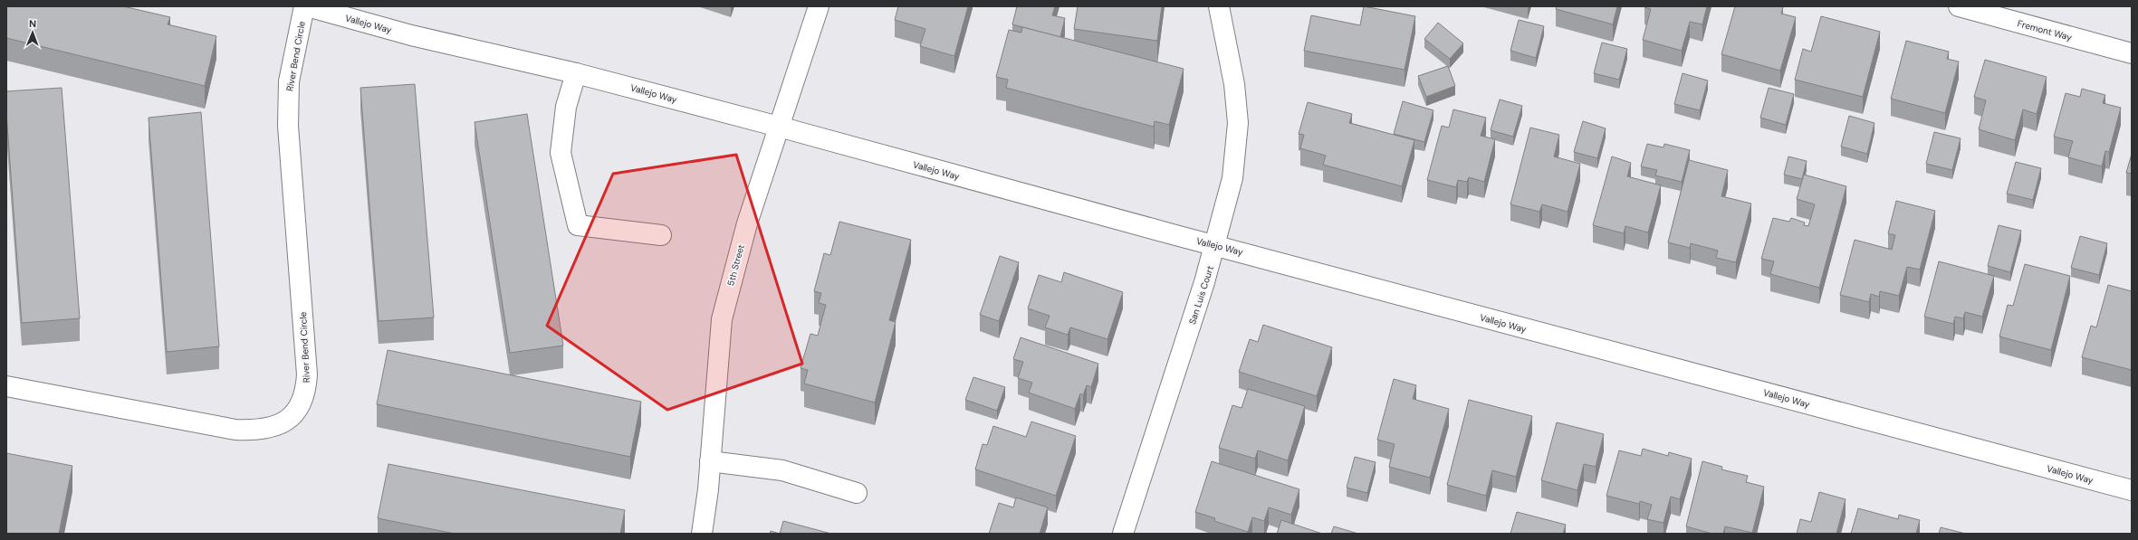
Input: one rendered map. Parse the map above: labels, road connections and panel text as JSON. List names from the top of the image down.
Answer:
{
  "streets": {
    "street": [
      "Vallejo Way",
      "Fremont Way",
      "River Bend Circle",
      "5th Street",
      "San Luis Court"
    ]
  },
  "crossings": [
    ["Vallejo Way", "River Bend Circle"],
    ["Vallejo Way", "5th Street"],
    ["Vallejo Way", "San Luis Court"]
  ],
  "north": "top"
}
